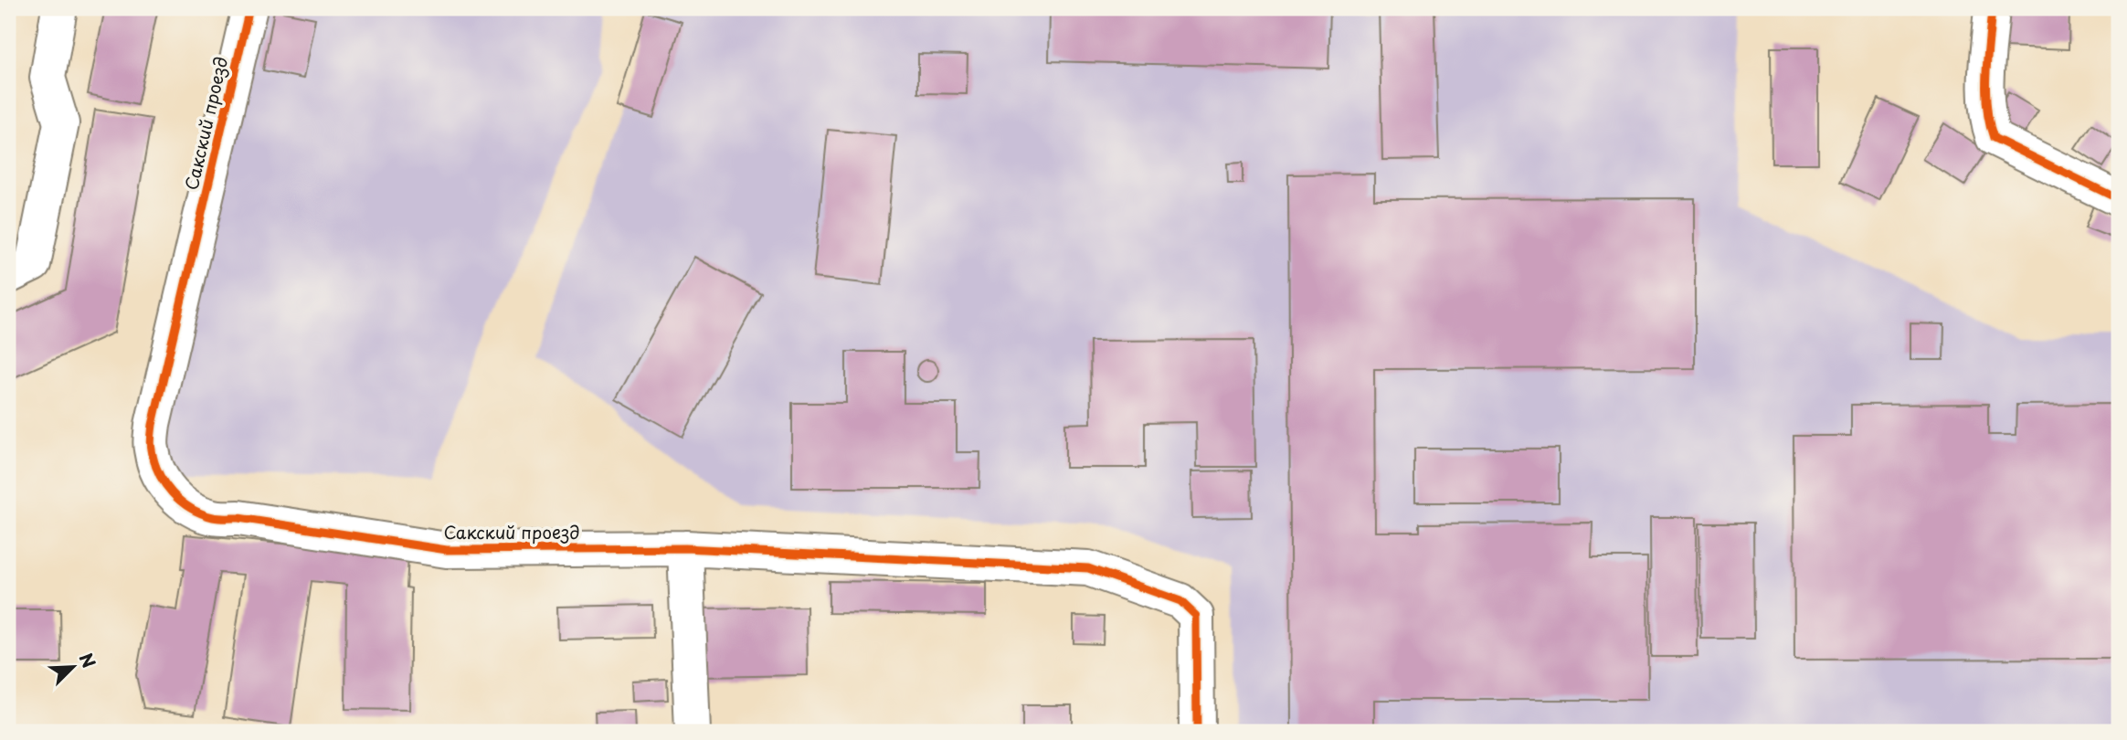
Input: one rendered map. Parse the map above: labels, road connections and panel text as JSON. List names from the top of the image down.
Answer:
{
  "streets": {
    "street": ["Сакский проезд"]
  },
  "north": "top right"
}
